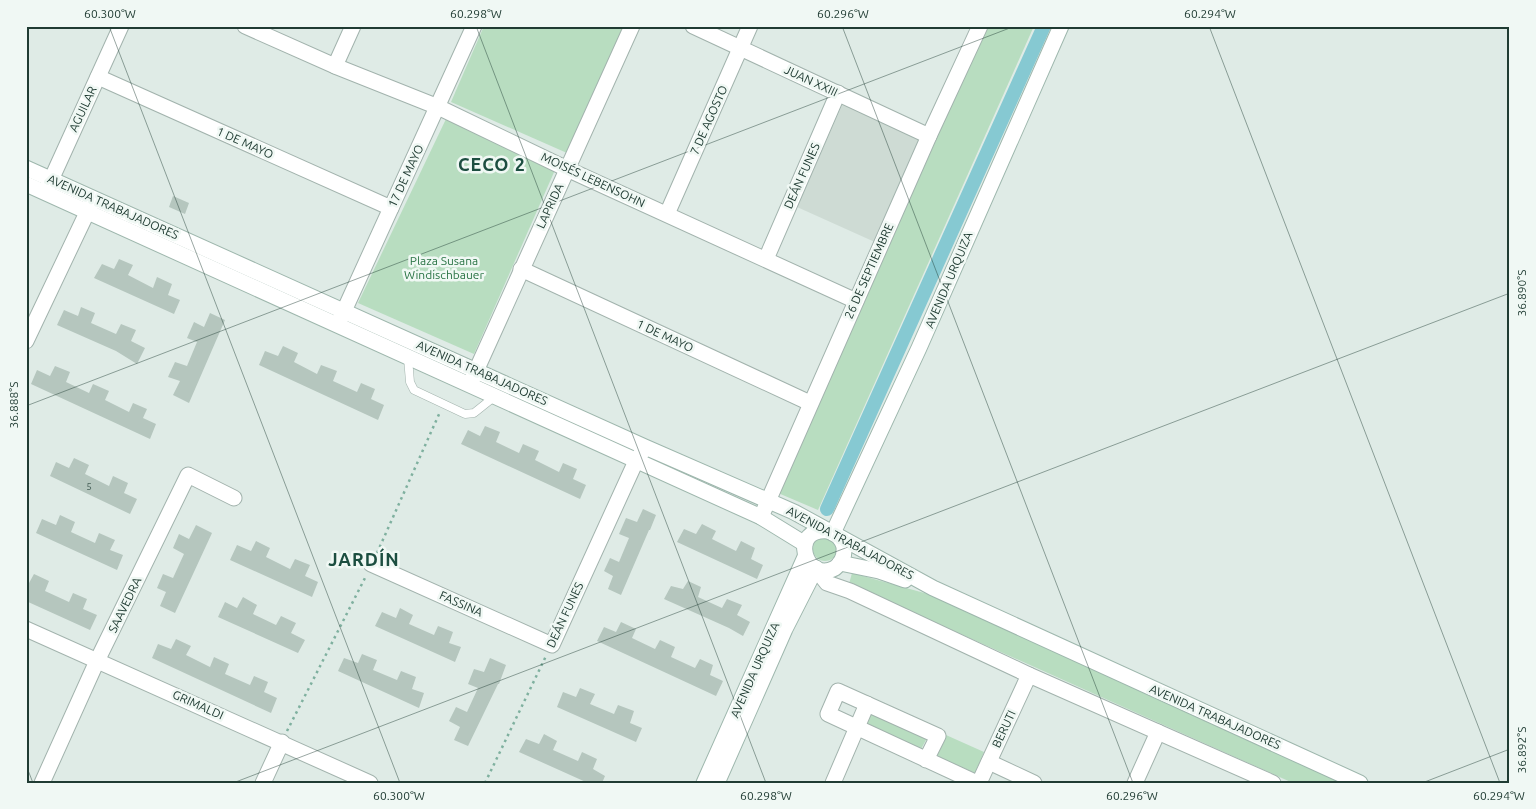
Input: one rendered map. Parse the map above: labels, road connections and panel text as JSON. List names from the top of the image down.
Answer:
{
  "streets": {
    "street": [
      "JUAN XXIII",
      "AGUILAR",
      "7 DE AGOSTO",
      "1 DE MAYO",
      "17 DE MAYO",
      "DEÁN FUNES",
      "MOISÉS LEBENSOHN",
      "LAPRIDA",
      "AVENIDA TRABAJADORES",
      "26 DE SEPTIEMBRE",
      "AVENIDA URQUIZA",
      "FASSINA",
      "SAAVEDRA",
      "GRIMALDI",
      "BERUTI"
    ]
  },
  "crossings": [
    ["JUAN XXIII", "7 DE AGOSTO"],
    ["JUAN XXIII", "DEÁN FUNES"],
    ["JUAN XXIII", "26 DE SEPTIEMBRE"],
    ["AGUILAR", "1 DE MAYO"],
    ["AGUILAR", "AVENIDA TRABAJADORES"],
    ["7 DE AGOSTO", "MOISÉS LEBENSOHN"],
    ["1 DE MAYO", "17 DE MAYO"],
    ["1 DE MAYO", "LAPRIDA"],
    ["1 DE MAYO", "26 DE SEPTIEMBRE"],
    ["17 DE MAYO", "MOISÉS LEBENSOHN"],
    ["17 DE MAYO", "AVENIDA TRABAJADORES"],
    ["DEÁN FUNES", "MOISÉS LEBENSOHN"],
    ["DEÁN FUNES", "AVENIDA TRABAJADORES"],
    ["DEÁN FUNES", "FASSINA"],
    ["MOISÉS LEBENSOHN", "LAPRIDA"],
    ["MOISÉS LEBENSOHN", "26 DE SEPTIEMBRE"],
    ["LAPRIDA", "AVENIDA TRABAJADORES"],
    ["AVENIDA TRABAJADORES", "26 DE SEPTIEMBRE"],
    ["AVENIDA TRABAJADORES", "AVENIDA URQUIZA"],
    ["AVENIDA TRABAJADORES", "BERUTI"],
    ["SAAVEDRA", "GRIMALDI"]
  ],
  "districts": ["CECO 2", "JARDÍN"],
  "parks": ["Plaza Susana Windischbauer"],
  "house_numbers": ["5"],
  "coordinates": [
    "60.300°W",
    "60.298°W",
    "60.296°W",
    "60.294°W",
    "36.890°S",
    "36.888°S",
    "36.892°S"
  ]
}
